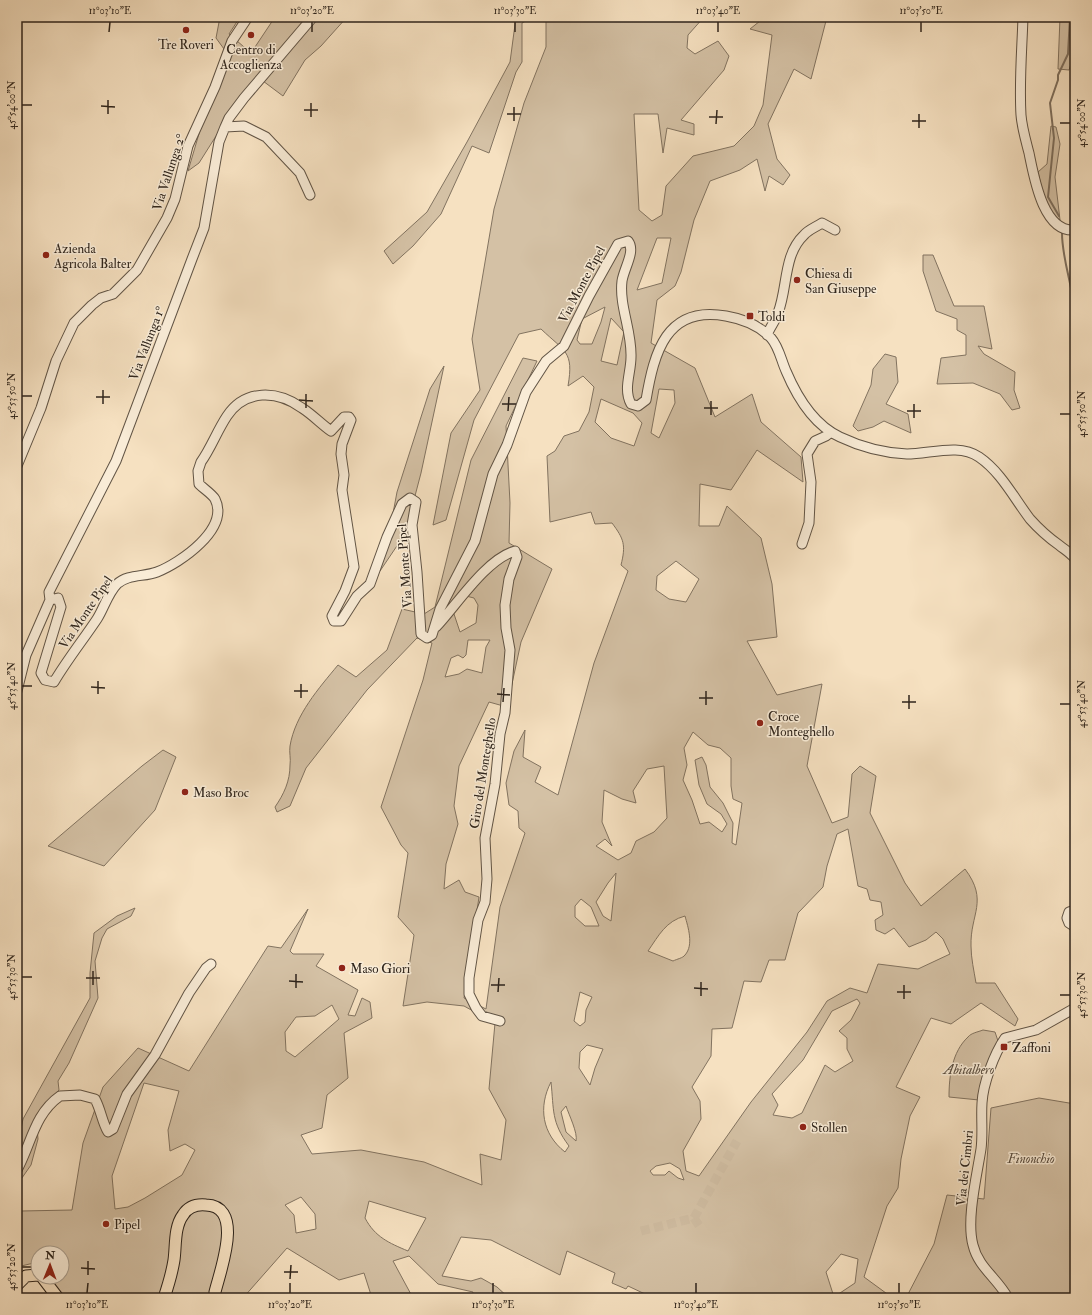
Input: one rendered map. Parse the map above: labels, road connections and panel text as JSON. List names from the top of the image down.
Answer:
{
  "streets": {
    "street": [
      "Via Vallunga 2°",
      "Via Monte Pipel",
      "Via Vallunga 1°",
      "Giro del Monteghello",
      "Via dei Cimbri"
    ]
  },
  "crossings": [
    ["Via Monte Pipel", "Via Vallunga 1°"],
    ["Via Monte Pipel", "Giro del Monteghello"]
  ],
  "parks": ["Abitalbero", "Finonchio"],
  "places": {
    "other": [
      "Tre Roveri",
      "Centro di Accoglienza",
      "Azienda Agricola Balter",
      "Chiesa di San Giuseppe",
      "Croce Monteghello",
      "Maso Broc",
      "Maso Giori",
      "Stollen",
      "Pipel"
    ],
    "transit": ["Toldi", "Zaffoni"]
  },
  "north": "top",
  "coordinates": [
    "11°03'10\"E",
    "11°03'20\"E",
    "11°03'30\"E",
    "11°03'40\"E",
    "11°03'50\"E",
    "45°54'00\"N",
    "45°53'50\"N",
    "45°53'40\"N",
    "45°53'30\"N",
    "45°53'20\"N"
  ]
}
